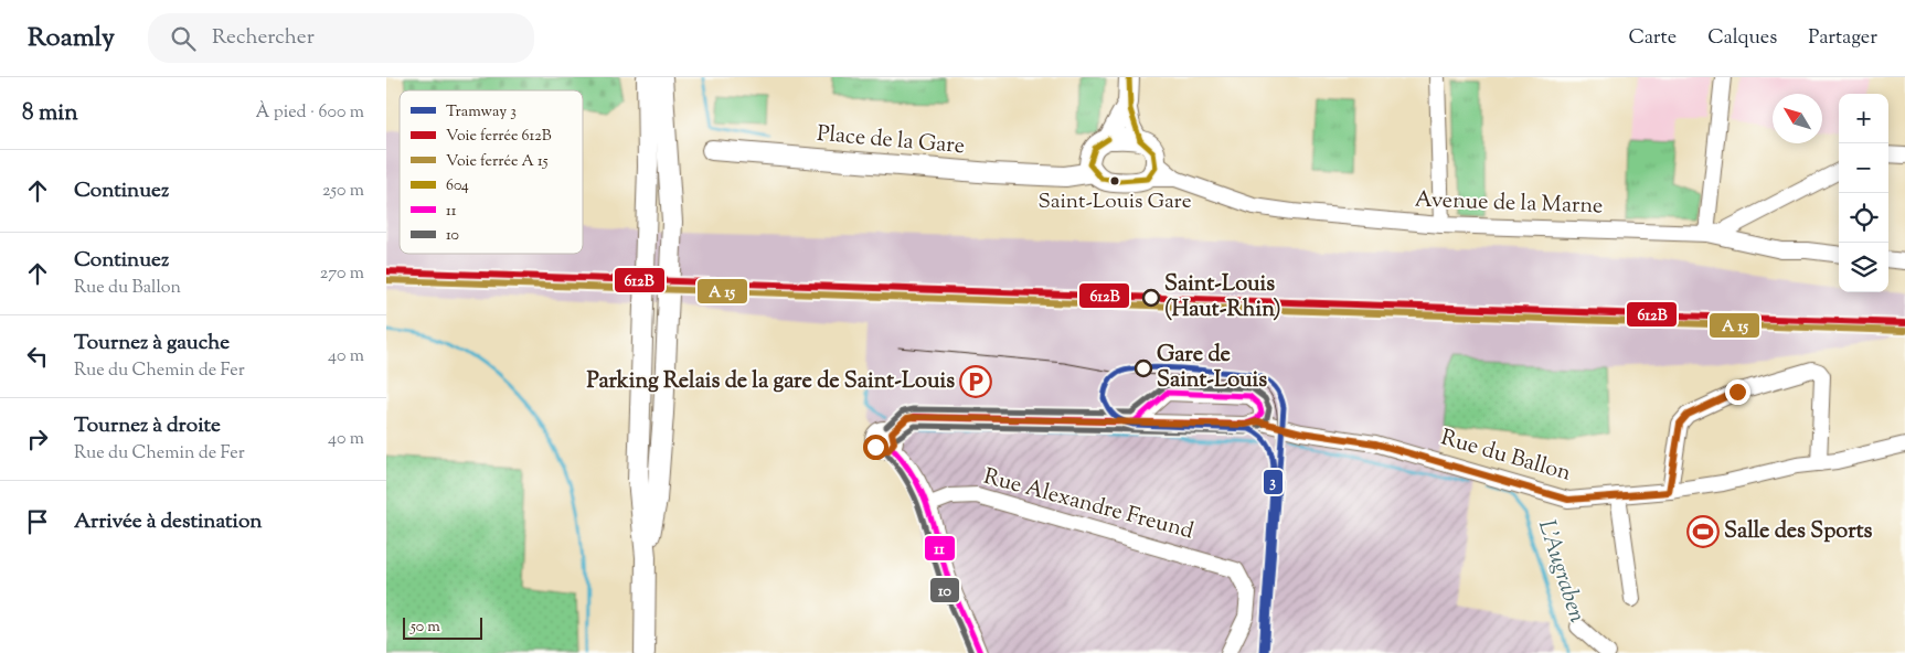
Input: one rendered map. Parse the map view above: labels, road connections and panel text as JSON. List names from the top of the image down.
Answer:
{
  "streets": {
    "main road": ["Place de la Gare"],
    "street": ["Avenue de la Marne", "Rue du Ballon", "Rue Alexandre Freund"]
  },
  "crossings": [
    ["Place de la Gare", "Avenue de la Marne"]
  ],
  "water": ["L'Augraben"],
  "places": {
    "other": ["Saint-Louis Gare", "Saint-Louis (Haut-Rhin)", "Gare de Saint-Louis"],
    "parking": ["Parking Relais de la gare de Saint-Louis"],
    "sports": ["Salle des Sports"]
  },
  "lines": [
    "transit line 604",
    "rail line 612B",
    "tram line 3",
    "transit line 10",
    "transit line 11"
  ],
  "legend": [
    "Tramway 3",
    "Voie ferrée 612B",
    "Voie ferrée A 15",
    "604",
    "11",
    "10"
  ],
  "scale_bar": "50 m",
  "north": "top left",
  "page": {
    "header": "Roamly",
    "search": "Rechercher",
    "nav": ["Carte", "Calques", "Partager"],
    "heading": ["8 min", "À pied · 600 m"],
    "map_buttons": ["+", "−"],
    "list": [
      ["Continuez", "250 m"],
      ["Continuez", "Rue du Ballon", "270 m"],
      ["Tournez à gauche", "Rue du Chemin de Fer", "40 m"],
      ["Tournez à droite", "Rue du Chemin de Fer", "40 m"],
      "Arrivée à destination"
    ],
    "scale": "50 m"
  }
}
